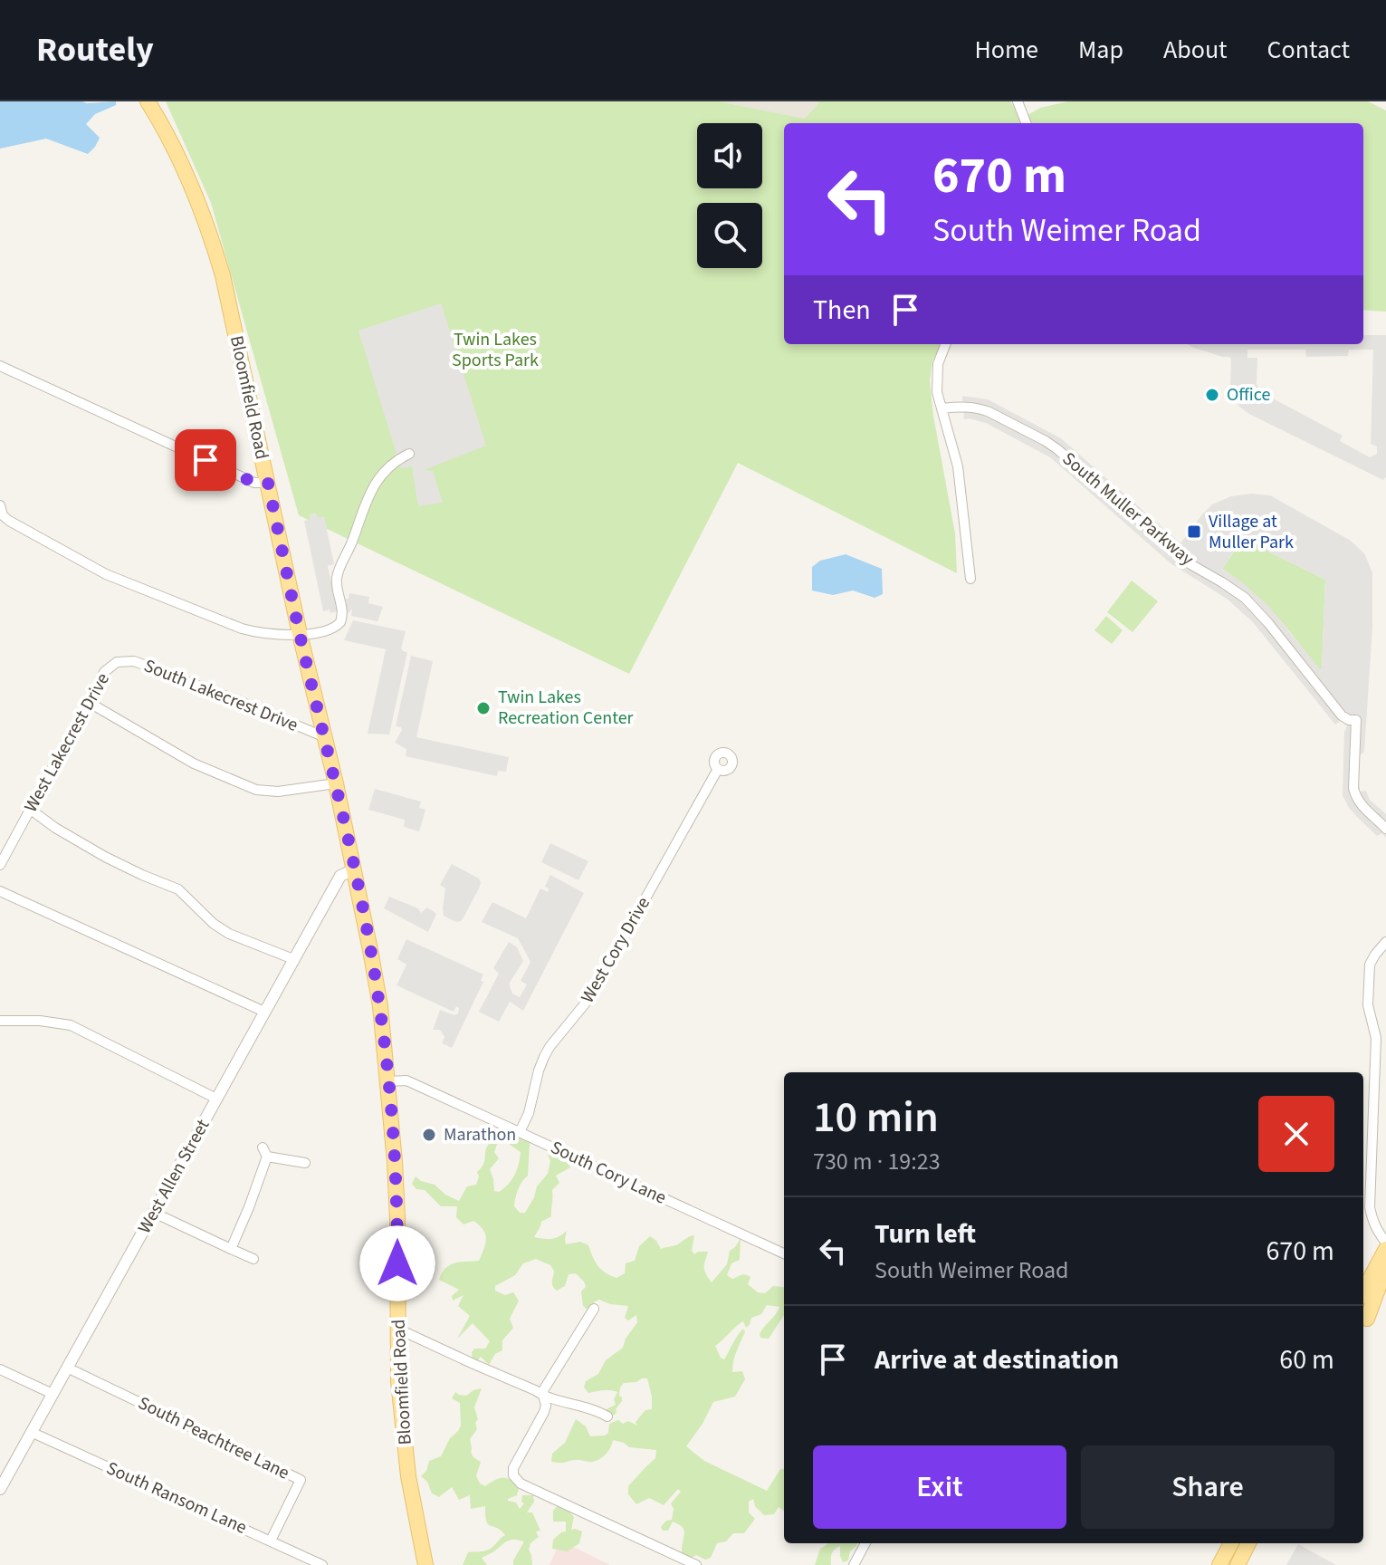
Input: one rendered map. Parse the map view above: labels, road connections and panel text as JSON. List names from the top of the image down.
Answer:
{
  "streets": {
    "main road": ["Bloomfield Road"],
    "street": [
      "South Muller Parkway",
      "South Lakecrest Drive",
      "West Lakecrest Drive",
      "West Cory Drive",
      "South Cory Lane",
      "West Allen Street",
      "South Peachtree Lane",
      "South Ransom Lane"
    ]
  },
  "crossings": [
    ["Bloomfield Road", "South Lakecrest Drive"],
    ["Bloomfield Road", "South Cory Lane"],
    ["Bloomfield Road", "West Allen Street"],
    ["South Lakecrest Drive", "West Lakecrest Drive"],
    ["West Cory Drive", "South Cory Lane"],
    ["West Allen Street", "South Peachtree Lane"],
    ["West Allen Street", "South Ransom Lane"],
    ["South Peachtree Lane", "South Ransom Lane"]
  ],
  "parks": ["Twin Lakes Sports Park"],
  "places": {
    "other": ["Office", "Twin Lakes Recreation Center", "Marathon"],
    "transit": ["Village at Muller Park"]
  },
  "page": {
    "header": "Routely",
    "nav": [
      "Home",
      "Map",
      "About",
      "Contact"
    ],
    "turn": ["670 m", "South Weimer Road"],
    "then": "Then",
    "heading": ["10 min", "730 m · 19:23"],
    "list": [
      {
        "name": "Turn left",
        "note": "South Weimer Road",
        "value": "670 m"
      },
      {
        "name": "Arrive at destination",
        "value": "60 m"
      }
    ],
    "buttons": ["Exit", "Share"]
  }
}
